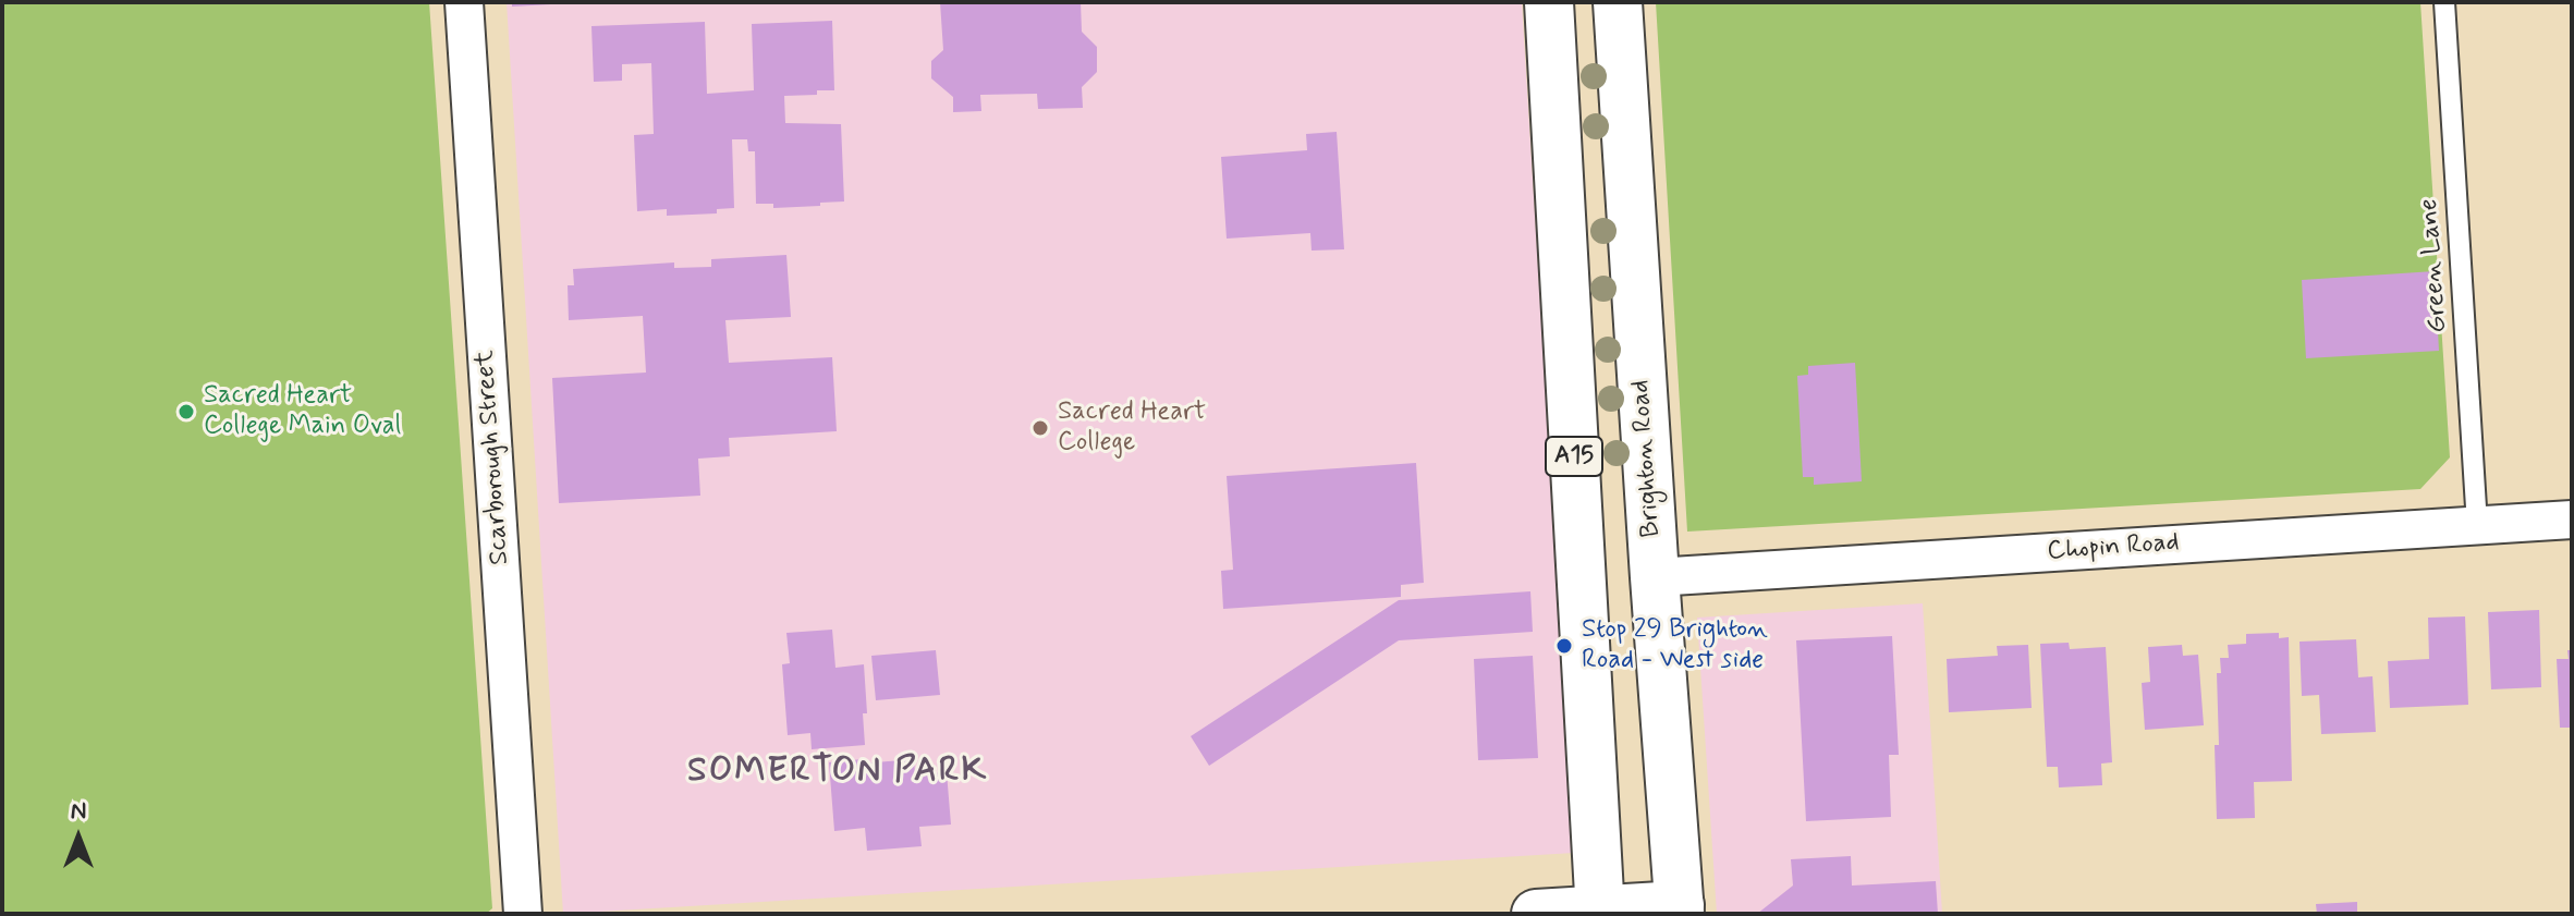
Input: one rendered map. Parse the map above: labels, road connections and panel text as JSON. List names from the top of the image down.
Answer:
{
  "streets": {
    "main road": ["A15", "Brighton Road"],
    "street": ["Scarborough Street", "Chopin Road"],
    "lane": ["Green Lane"]
  },
  "crossings": [
    ["Green Lane", "Chopin Road"],
    ["Brighton Road", "Chopin Road"]
  ],
  "districts": ["SOMERTON PARK"],
  "places": ["Sacred Heart College Main Oval", "Sacred Heart College", "Stop 29 Brighton Road - West side"],
  "north": "top"
}
